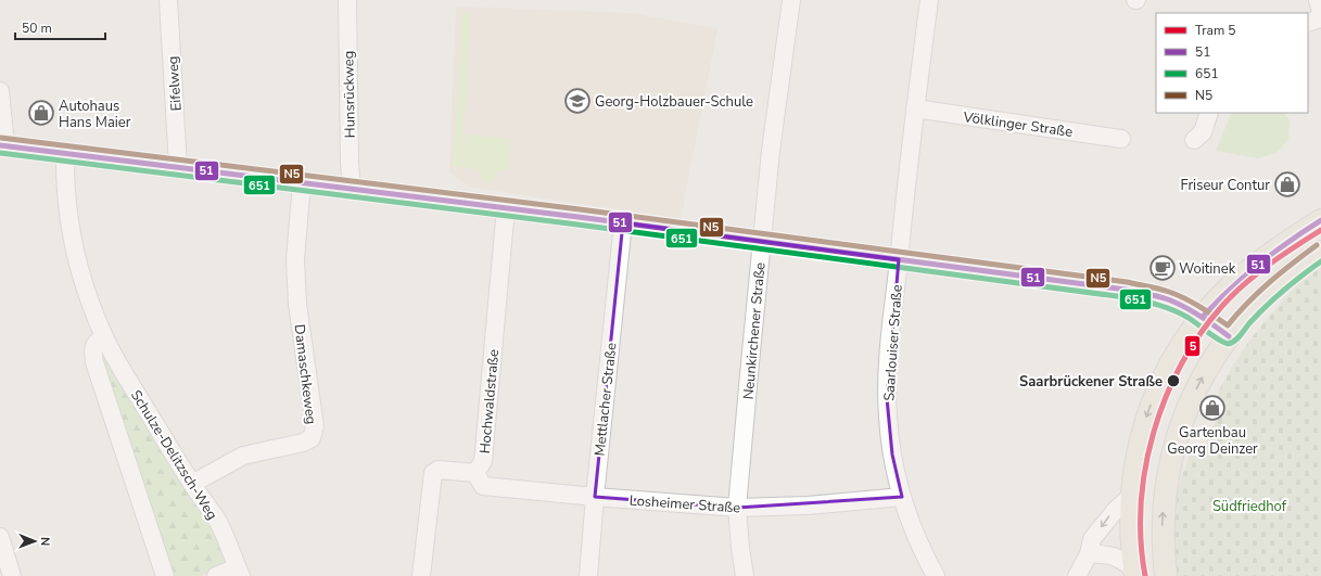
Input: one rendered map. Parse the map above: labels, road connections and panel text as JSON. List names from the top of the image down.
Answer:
{
  "streets": {
    "street": [
      "Eifelweg",
      "Hunsrückweg",
      "Völklinger Straße",
      "Neunkirchener Straße",
      "Saarlouiser Straße",
      "Damaschkeweg",
      "Mettlacher Straße",
      "Hochwaldstraße",
      "Schulze-Delitzsch-Weg",
      "Losheimer Straße"
    ]
  },
  "crossings": [
    ["Völklinger Straße", "Saarlouiser Straße"],
    ["Neunkirchener Straße", "Losheimer Straße"],
    ["Saarlouiser Straße", "Losheimer Straße"],
    ["Damaschkeweg", "Schulze-Delitzsch-Weg"],
    ["Mettlacher Straße", "Losheimer Straße"],
    ["Hochwaldstraße", "Losheimer Straße"]
  ],
  "parks": ["Südfriedhof"],
  "places": {
    "school or university": ["Georg-Holzbauer-Schule"],
    "shop": ["Autohaus Hans Maier", "Friseur Contur", "Gartenbau Georg Deinzer"],
    "cafe": ["Woitinek"],
    "other": ["Saarbrückener Straße"]
  },
  "lines": [
    "transit line N5",
    "transit line 51",
    "transit line 651",
    "tram line 5"
  ],
  "legend": [
    "Tram 5",
    "51",
    "651",
    "N5"
  ],
  "scale_bar": "50 m",
  "north": "right"
}
